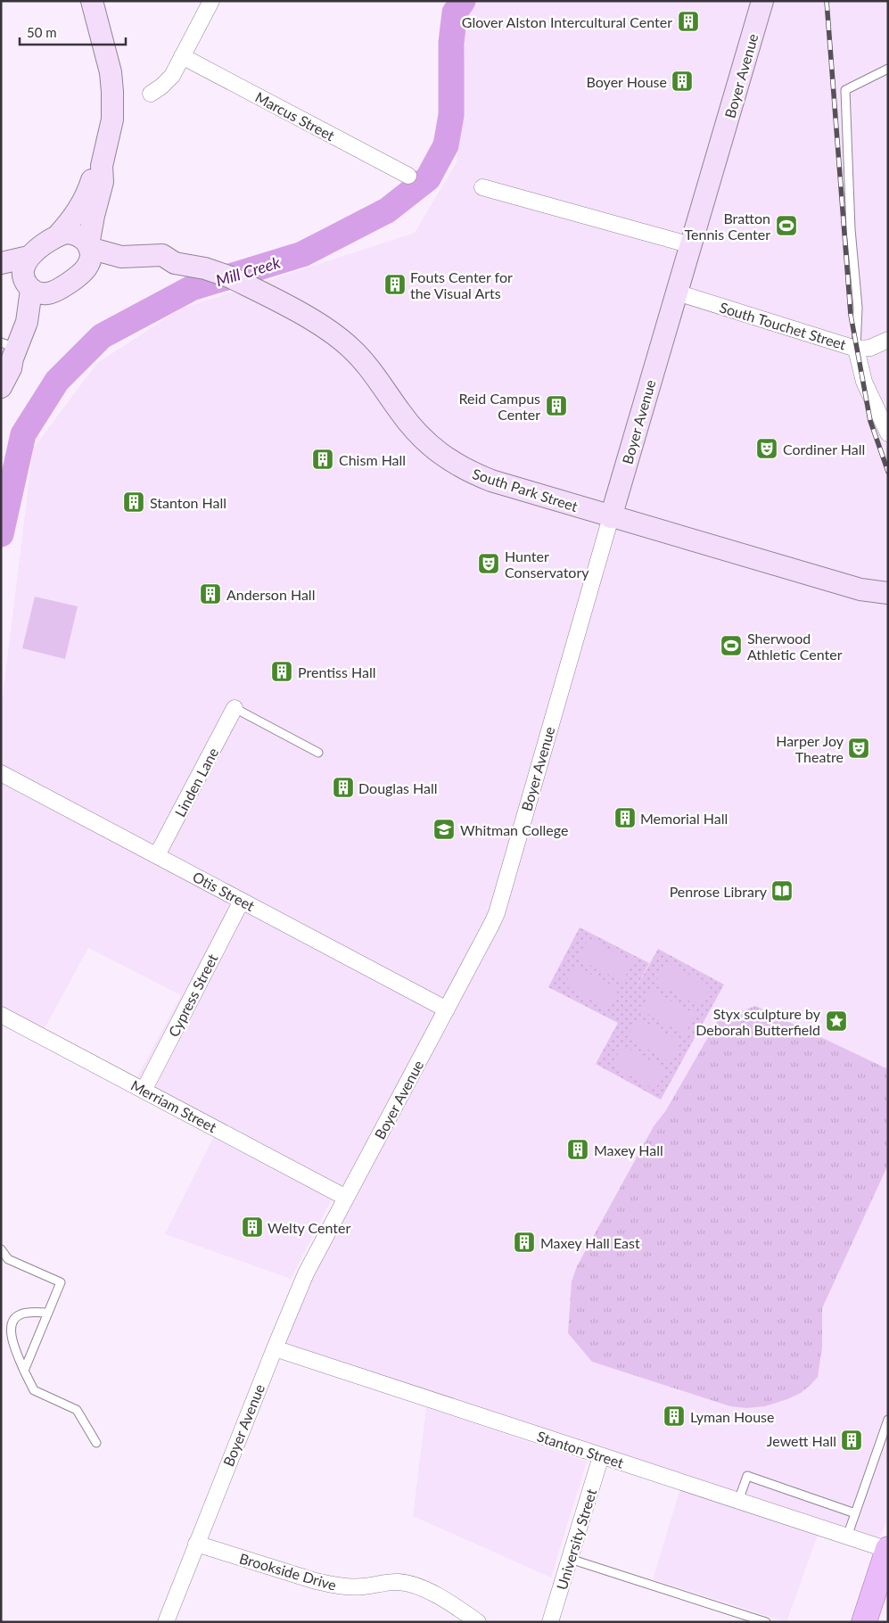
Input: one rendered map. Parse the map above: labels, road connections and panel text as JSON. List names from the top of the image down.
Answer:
{
  "streets": {
    "street": [
      "Boyer Avenue",
      "Marcus Street",
      "South Touchet Street",
      "South Park Street",
      "Linden Lane",
      "Otis Street",
      "Cypress Street",
      "Merriam Street",
      "Stanton Street",
      "University Street",
      "Brookside Drive"
    ]
  },
  "crossings": [
    ["Boyer Avenue", "South Touchet Street"],
    ["Boyer Avenue", "South Park Street"],
    ["Boyer Avenue", "Otis Street"],
    ["Boyer Avenue", "Merriam Street"],
    ["Boyer Avenue", "Stanton Street"],
    ["Boyer Avenue", "Brookside Drive"],
    ["Linden Lane", "Otis Street"],
    ["Otis Street", "Cypress Street"],
    ["Cypress Street", "Merriam Street"],
    ["Stanton Street", "University Street"]
  ],
  "water": ["Mill Creek"],
  "places": {
    "building": [
      "Glover Alston Intercultural Center",
      "Boyer House",
      "Fouts Center for the Visual Arts",
      "Reid Campus Center",
      "Chism Hall",
      "Stanton Hall",
      "Anderson Hall",
      "Prentiss Hall",
      "Douglas Hall",
      "Memorial Hall",
      "Maxey Hall",
      "Welty Center",
      "Maxey Hall East",
      "Lyman House",
      "Jewett Hall"
    ],
    "sports": ["Bratton Tennis Center", "Sherwood Athletic Center"],
    "theatre": ["Cordiner Hall", "Hunter Conservatory", "Harper Joy Theatre"],
    "school or university": ["Whitman College"],
    "library": ["Penrose Library"],
    "place": ["Styx sculpture by Deborah Butterfield"]
  },
  "scale_bar": "50 m"
}
